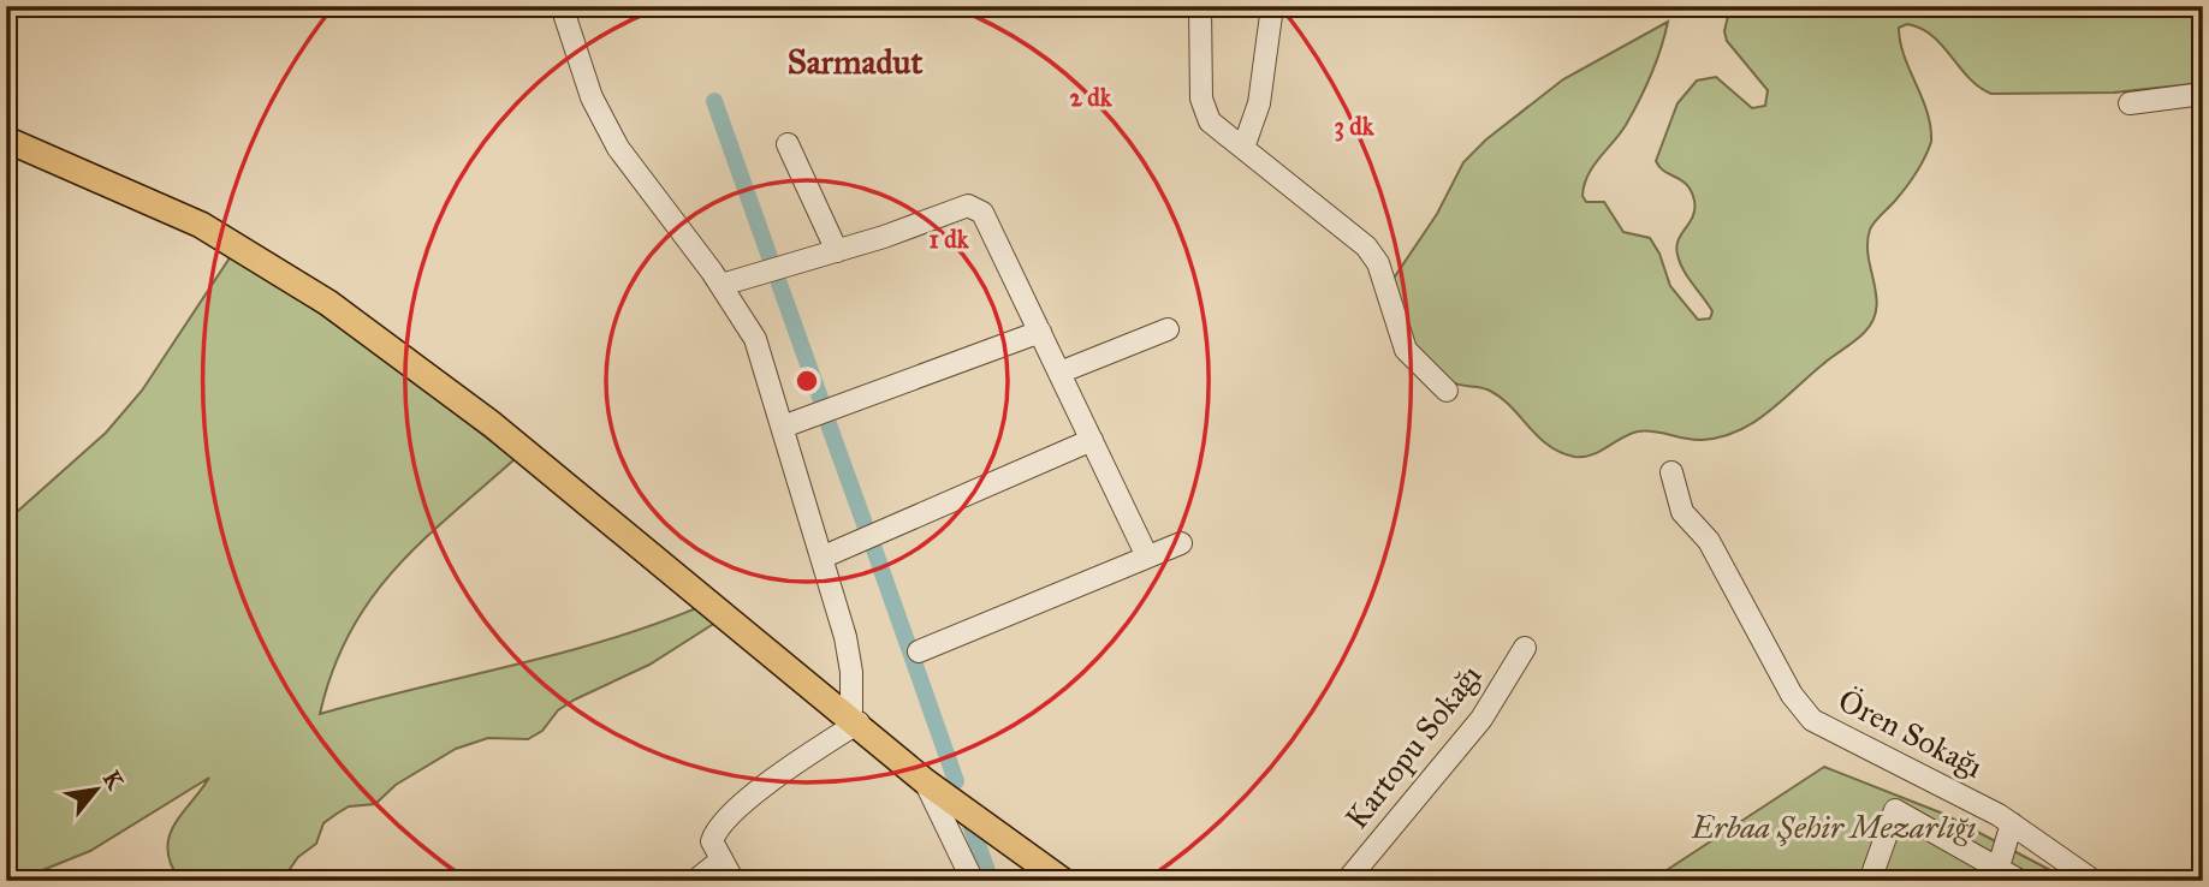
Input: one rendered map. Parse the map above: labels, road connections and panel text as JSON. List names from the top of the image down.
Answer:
{
  "streets": {
    "street": ["Ören Sokağı", "Kartopu Sokağı"]
  },
  "districts": ["Sarmadut"],
  "parks": ["Erbaa Şehir Mezarlığı"],
  "north": "top right",
  "rings": ["2 dk", "3 dk", "1 dk"]
}
